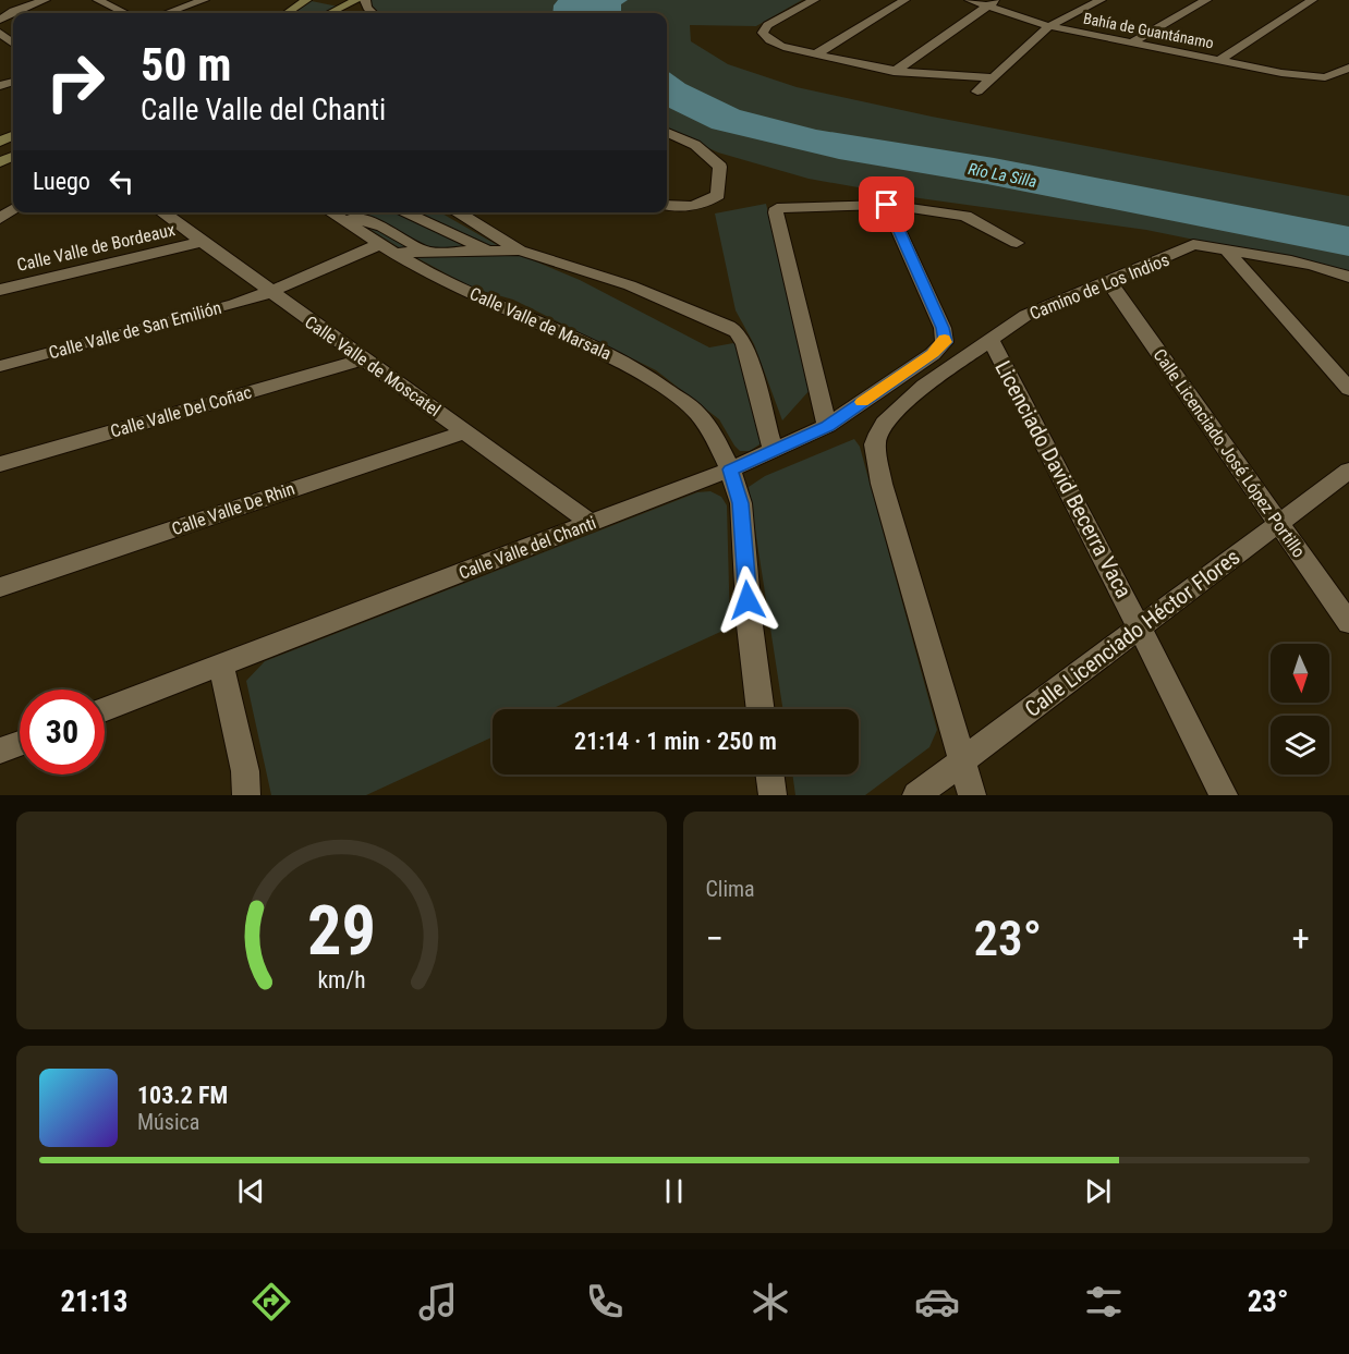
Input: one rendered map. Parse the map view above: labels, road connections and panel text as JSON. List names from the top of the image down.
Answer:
{
  "streets": {
    "street": [
      "Bahía de Guantánamo",
      "Calle Valle de Bordeaux",
      "Camino de Los Indios",
      "Calle Valle de Marsala",
      "Calle Valle de San Emilión",
      "Calle Valle de Moscatel",
      "Calle Valle Del Coñac",
      "Calle Licenciado José López Portillo",
      "Licenciado David Becerra Vaca",
      "Calle Valle De Rhin",
      "Calle Valle del Chanti",
      "Calle Licenciado Héctor Flores"
    ]
  },
  "crossings": [
    ["Calle Valle de Bordeaux", "Calle Valle de Moscatel"],
    ["Camino de Los Indios", "Calle Licenciado José López Portillo"],
    ["Camino de Los Indios", "Licenciado David Becerra Vaca"],
    ["Camino de Los Indios", "Calle Licenciado Héctor Flores"],
    ["Calle Valle de Marsala", "Calle Valle de San Emilión"],
    ["Calle Valle de Marsala", "Calle Valle del Chanti"],
    ["Calle Valle de San Emilión", "Calle Valle de Moscatel"],
    ["Calle Valle de Moscatel", "Calle Valle Del Coñac"],
    ["Calle Valle de Moscatel", "Calle Valle De Rhin"],
    ["Calle Valle de Moscatel", "Calle Valle del Chanti"],
    ["Calle Licenciado José López Portillo", "Calle Licenciado Héctor Flores"],
    ["Licenciado David Becerra Vaca", "Calle Licenciado Héctor Flores"]
  ],
  "water": ["Río La Silla"],
  "north": "bottom",
  "page": {
    "turn": ["50 m", "Calle Valle del Chanti"],
    "then": "Luego",
    "limit": "30",
    "trip": "21:14 · 1 min · 250 m",
    "tile": "Clima",
    "heat": ["−", "23°", "+"],
    "song": ["103.2 FM", "Música"],
    "tabs": ["21:13", "23°"],
    "gauge": ["29", "km/h"]
  }
}
